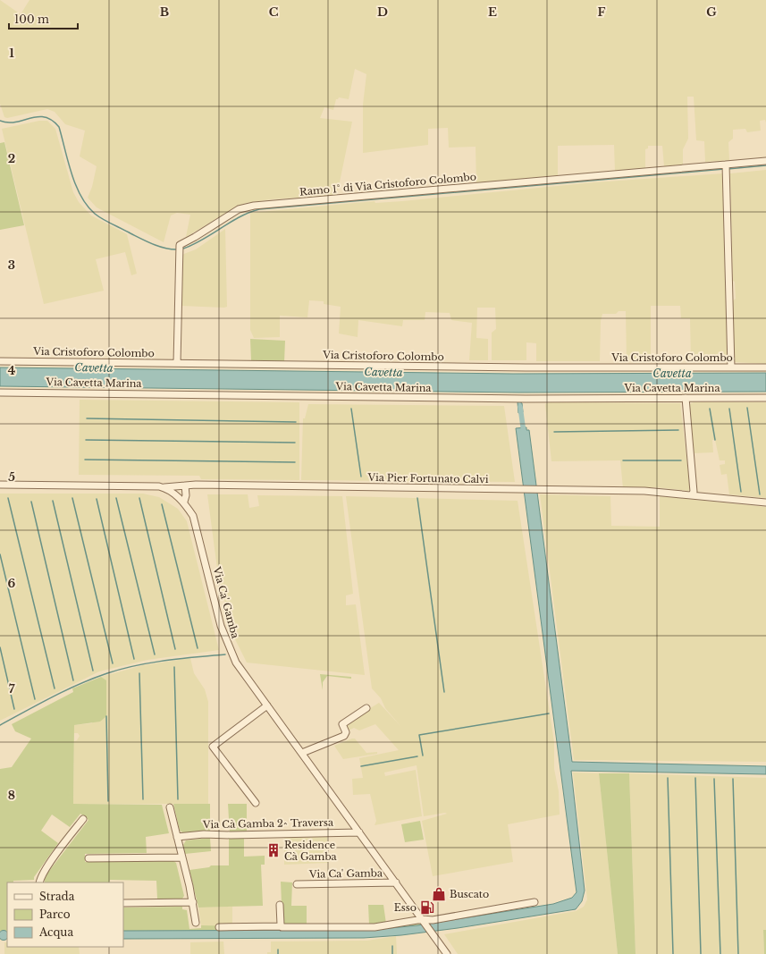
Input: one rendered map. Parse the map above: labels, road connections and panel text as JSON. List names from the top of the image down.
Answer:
{
  "streets": {
    "street": [
      "Ramo 1° di Via Cristoforo Colombo",
      "Via Cristoforo Colombo",
      "Via Cavetta Marina",
      "Via Pier Fortunato Calvi",
      "Via Ca' Gamba",
      "Via Cà Gamba 2^ Traversa"
    ]
  },
  "crossings": [
    ["Ramo 1° di Via Cristoforo Colombo", "Via Cristoforo Colombo"],
    ["Via Pier Fortunato Calvi", "Via Ca' Gamba"],
    ["Via Ca' Gamba", "Via Cà Gamba 2^ Traversa"]
  ],
  "water": ["Cavetta"],
  "places": {
    "building": ["Residence Cà Gamba"],
    "shop": ["Buscato"],
    "fuel station": ["Esso"]
  },
  "legend": ["Strada", "Parco", "Acqua"],
  "scale_bar": "100 m",
  "grid": {
    "columns": [
      "B",
      "C",
      "D",
      "E",
      "F",
      "G"
    ],
    "rows": [
      "1",
      "2",
      "3",
      "4",
      "5",
      "6",
      "7",
      "8"
    ]
  }
}
